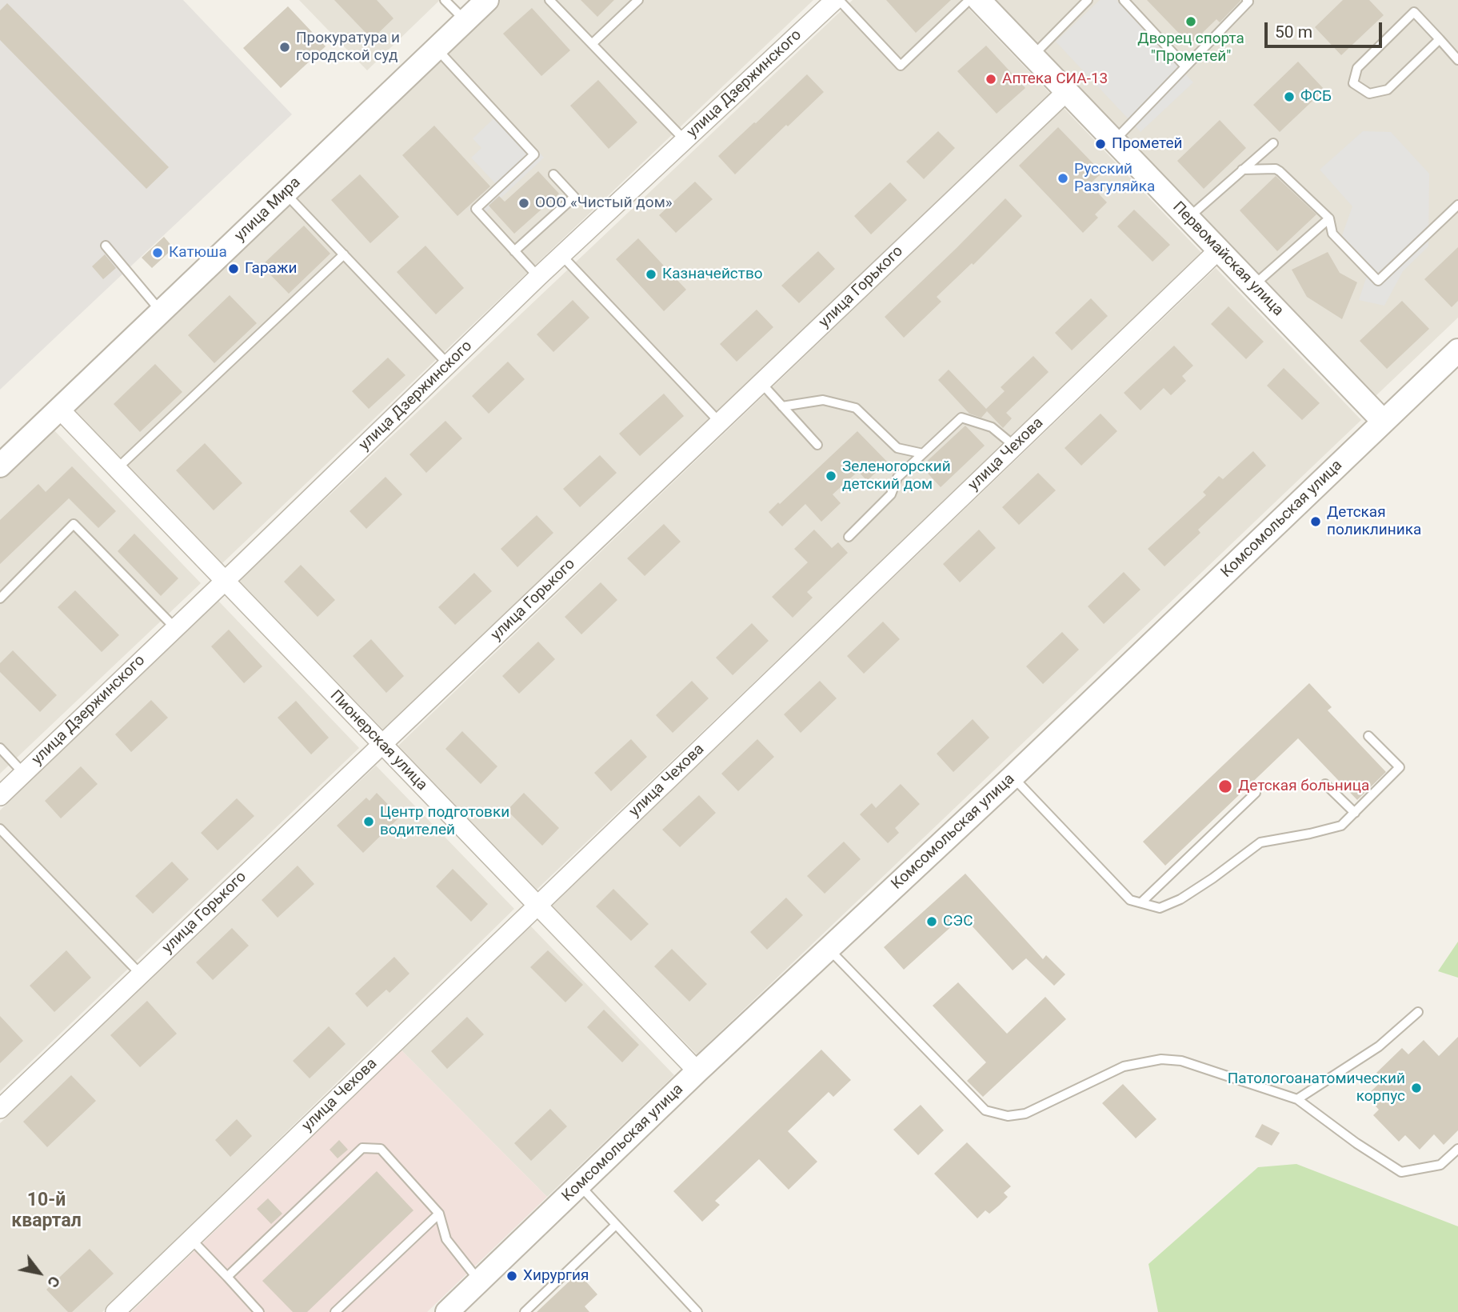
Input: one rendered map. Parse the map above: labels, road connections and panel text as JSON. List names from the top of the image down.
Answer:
{
  "streets": {
    "street": [
      "улица Дзержинского",
      "улица Мира",
      "Первомайская улица",
      "улица Горького",
      "улица Чехова",
      "Комсомольская улица",
      "Пионерская улица"
    ]
  },
  "crossings": [
    ["улица Дзержинского", "Пионерская улица"],
    ["улица Мира", "Пионерская улица"],
    ["Первомайская улица", "улица Горького"],
    ["Первомайская улица", "улица Чехова"],
    ["Первомайская улица", "Комсомольская улица"],
    ["улица Горького", "Пионерская улица"],
    ["улица Чехова", "Пионерская улица"],
    ["Комсомольская улица", "Пионерская улица"]
  ],
  "districts": ["10-й квартал"],
  "places": [
    "Дворец спорта \"Прометей\"",
    "Прокуратура и городской суд",
    "Аптека СИА-13",
    "ФСБ",
    "Прометей",
    "Русский Разгуляйка",
    "ООО «Чистый дом»",
    "Катюша",
    "Гаражи",
    "Казначейство",
    "Зеленогорский детский дом",
    "Детская поликлиника",
    "Детская больница",
    "Центр подготовки водителей",
    "СЭС",
    "Патологоанатомический корпус",
    "Хирургия"
  ],
  "scale_bar": "50 m",
  "north": "bottom right"
}
